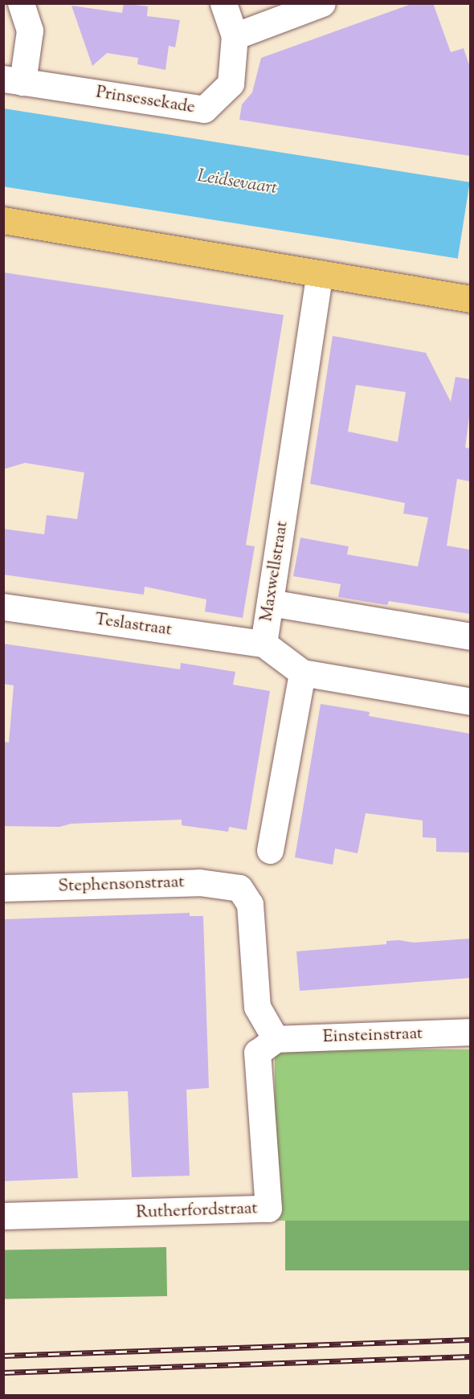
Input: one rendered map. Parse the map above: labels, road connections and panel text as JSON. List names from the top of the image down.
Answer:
{
  "streets": {
    "street": [
      "Prinsessekade",
      "Maxwellstraat",
      "Teslastraat",
      "Stephensonstraat",
      "Einsteinstraat",
      "Rutherfordstraat"
    ]
  },
  "crossings": [
    ["Maxwellstraat", "Teslastraat"],
    ["Stephensonstraat", "Einsteinstraat"],
    ["Stephensonstraat", "Rutherfordstraat"],
    ["Einsteinstraat", "Rutherfordstraat"]
  ],
  "water": ["Leidsevaart"]
}
